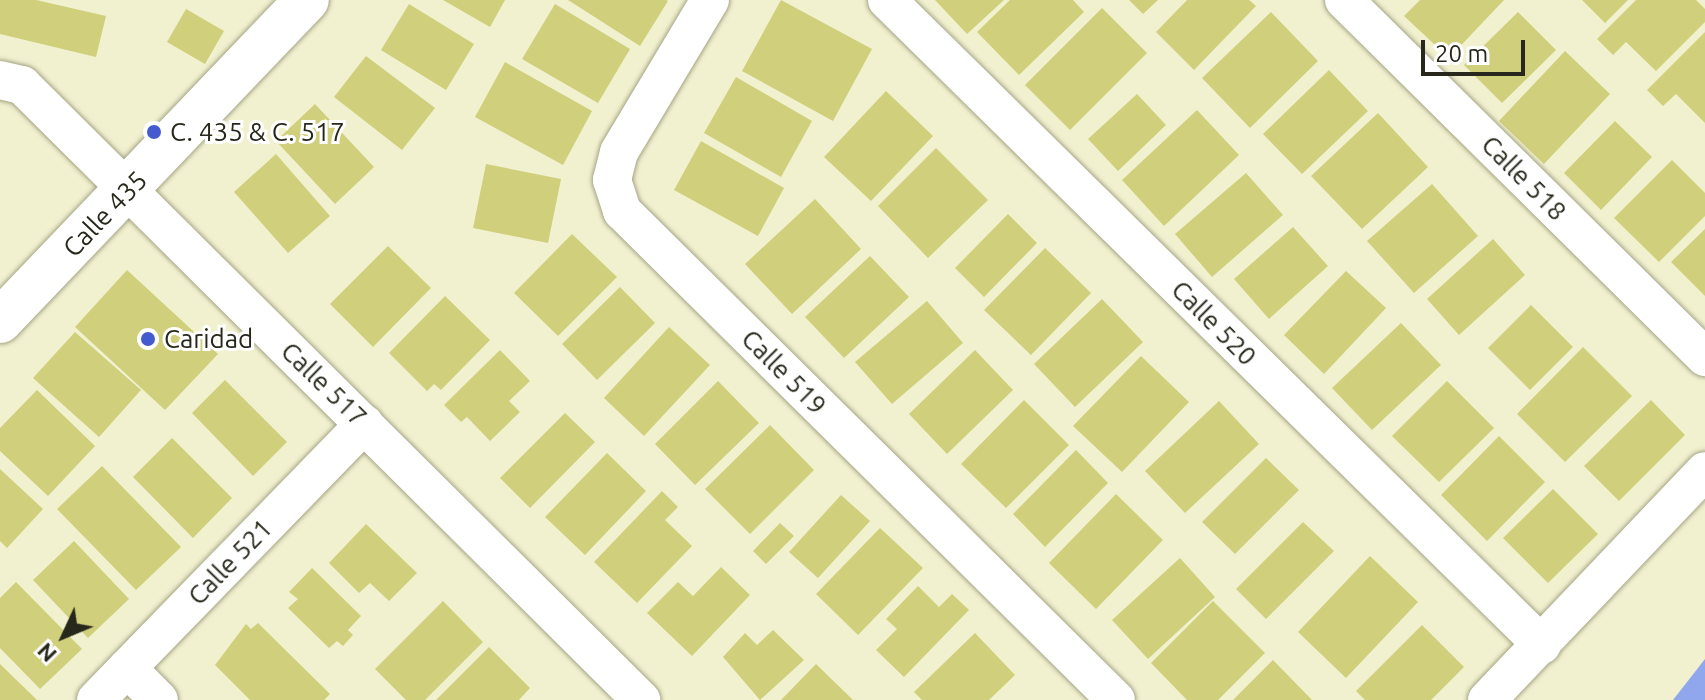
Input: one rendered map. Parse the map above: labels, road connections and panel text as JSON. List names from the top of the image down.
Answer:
{
  "streets": {
    "street": [
      "Calle 518",
      "Calle 435",
      "Calle 520",
      "Calle 519",
      "Calle 517",
      "Calle 521"
    ]
  },
  "crossings": [
    ["Calle 435", "Calle 517"],
    ["Calle 517", "Calle 521"]
  ],
  "places": ["C. 435 & C. 517", "Caridad"],
  "scale_bar": "20 m",
  "north": "bottom left"
}
